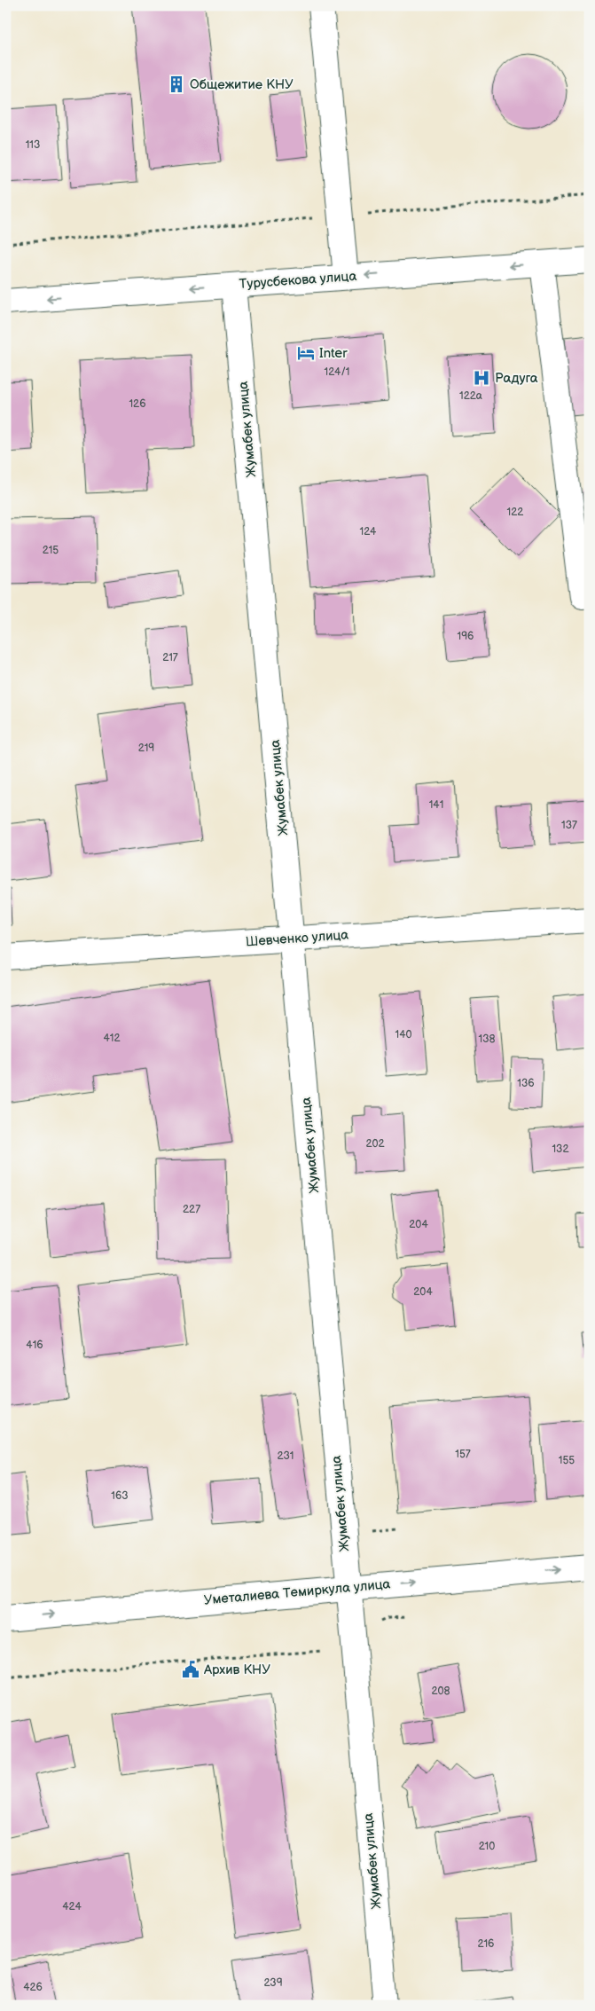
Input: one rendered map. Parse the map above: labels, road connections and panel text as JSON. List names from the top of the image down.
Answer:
{
  "streets": {
    "street": [
      "Турусбекова улица",
      "Жумабек улица",
      "Шевченко улица",
      "Уметалиева Темиркула улица"
    ]
  },
  "crossings": [
    ["Турусбекова улица", "Жумабек улица"],
    ["Жумабек улица", "Шевченко улица"],
    ["Жумабек улица", "Уметалиева Темиркула улица"]
  ],
  "one_way": ["Турусбекова улица", "Уметалиева Темиркула улица"],
  "places": {
    "building": ["Общежитие КНУ"],
    "hotel": ["Inter"],
    "hospital": ["Радуга"],
    "public building": ["Архив КНУ"]
  },
  "house_numbers": [
    "113",
    "124/1",
    "122а",
    "126",
    "122",
    "124",
    "215",
    "196",
    "217",
    "219",
    "141",
    "137",
    "140",
    "412",
    "138",
    "136",
    "202",
    "132",
    "227",
    "204",
    "204",
    "416",
    "157",
    "231",
    "155",
    "163",
    "208",
    "210",
    "424",
    "216",
    "239",
    "426"
  ]
}
